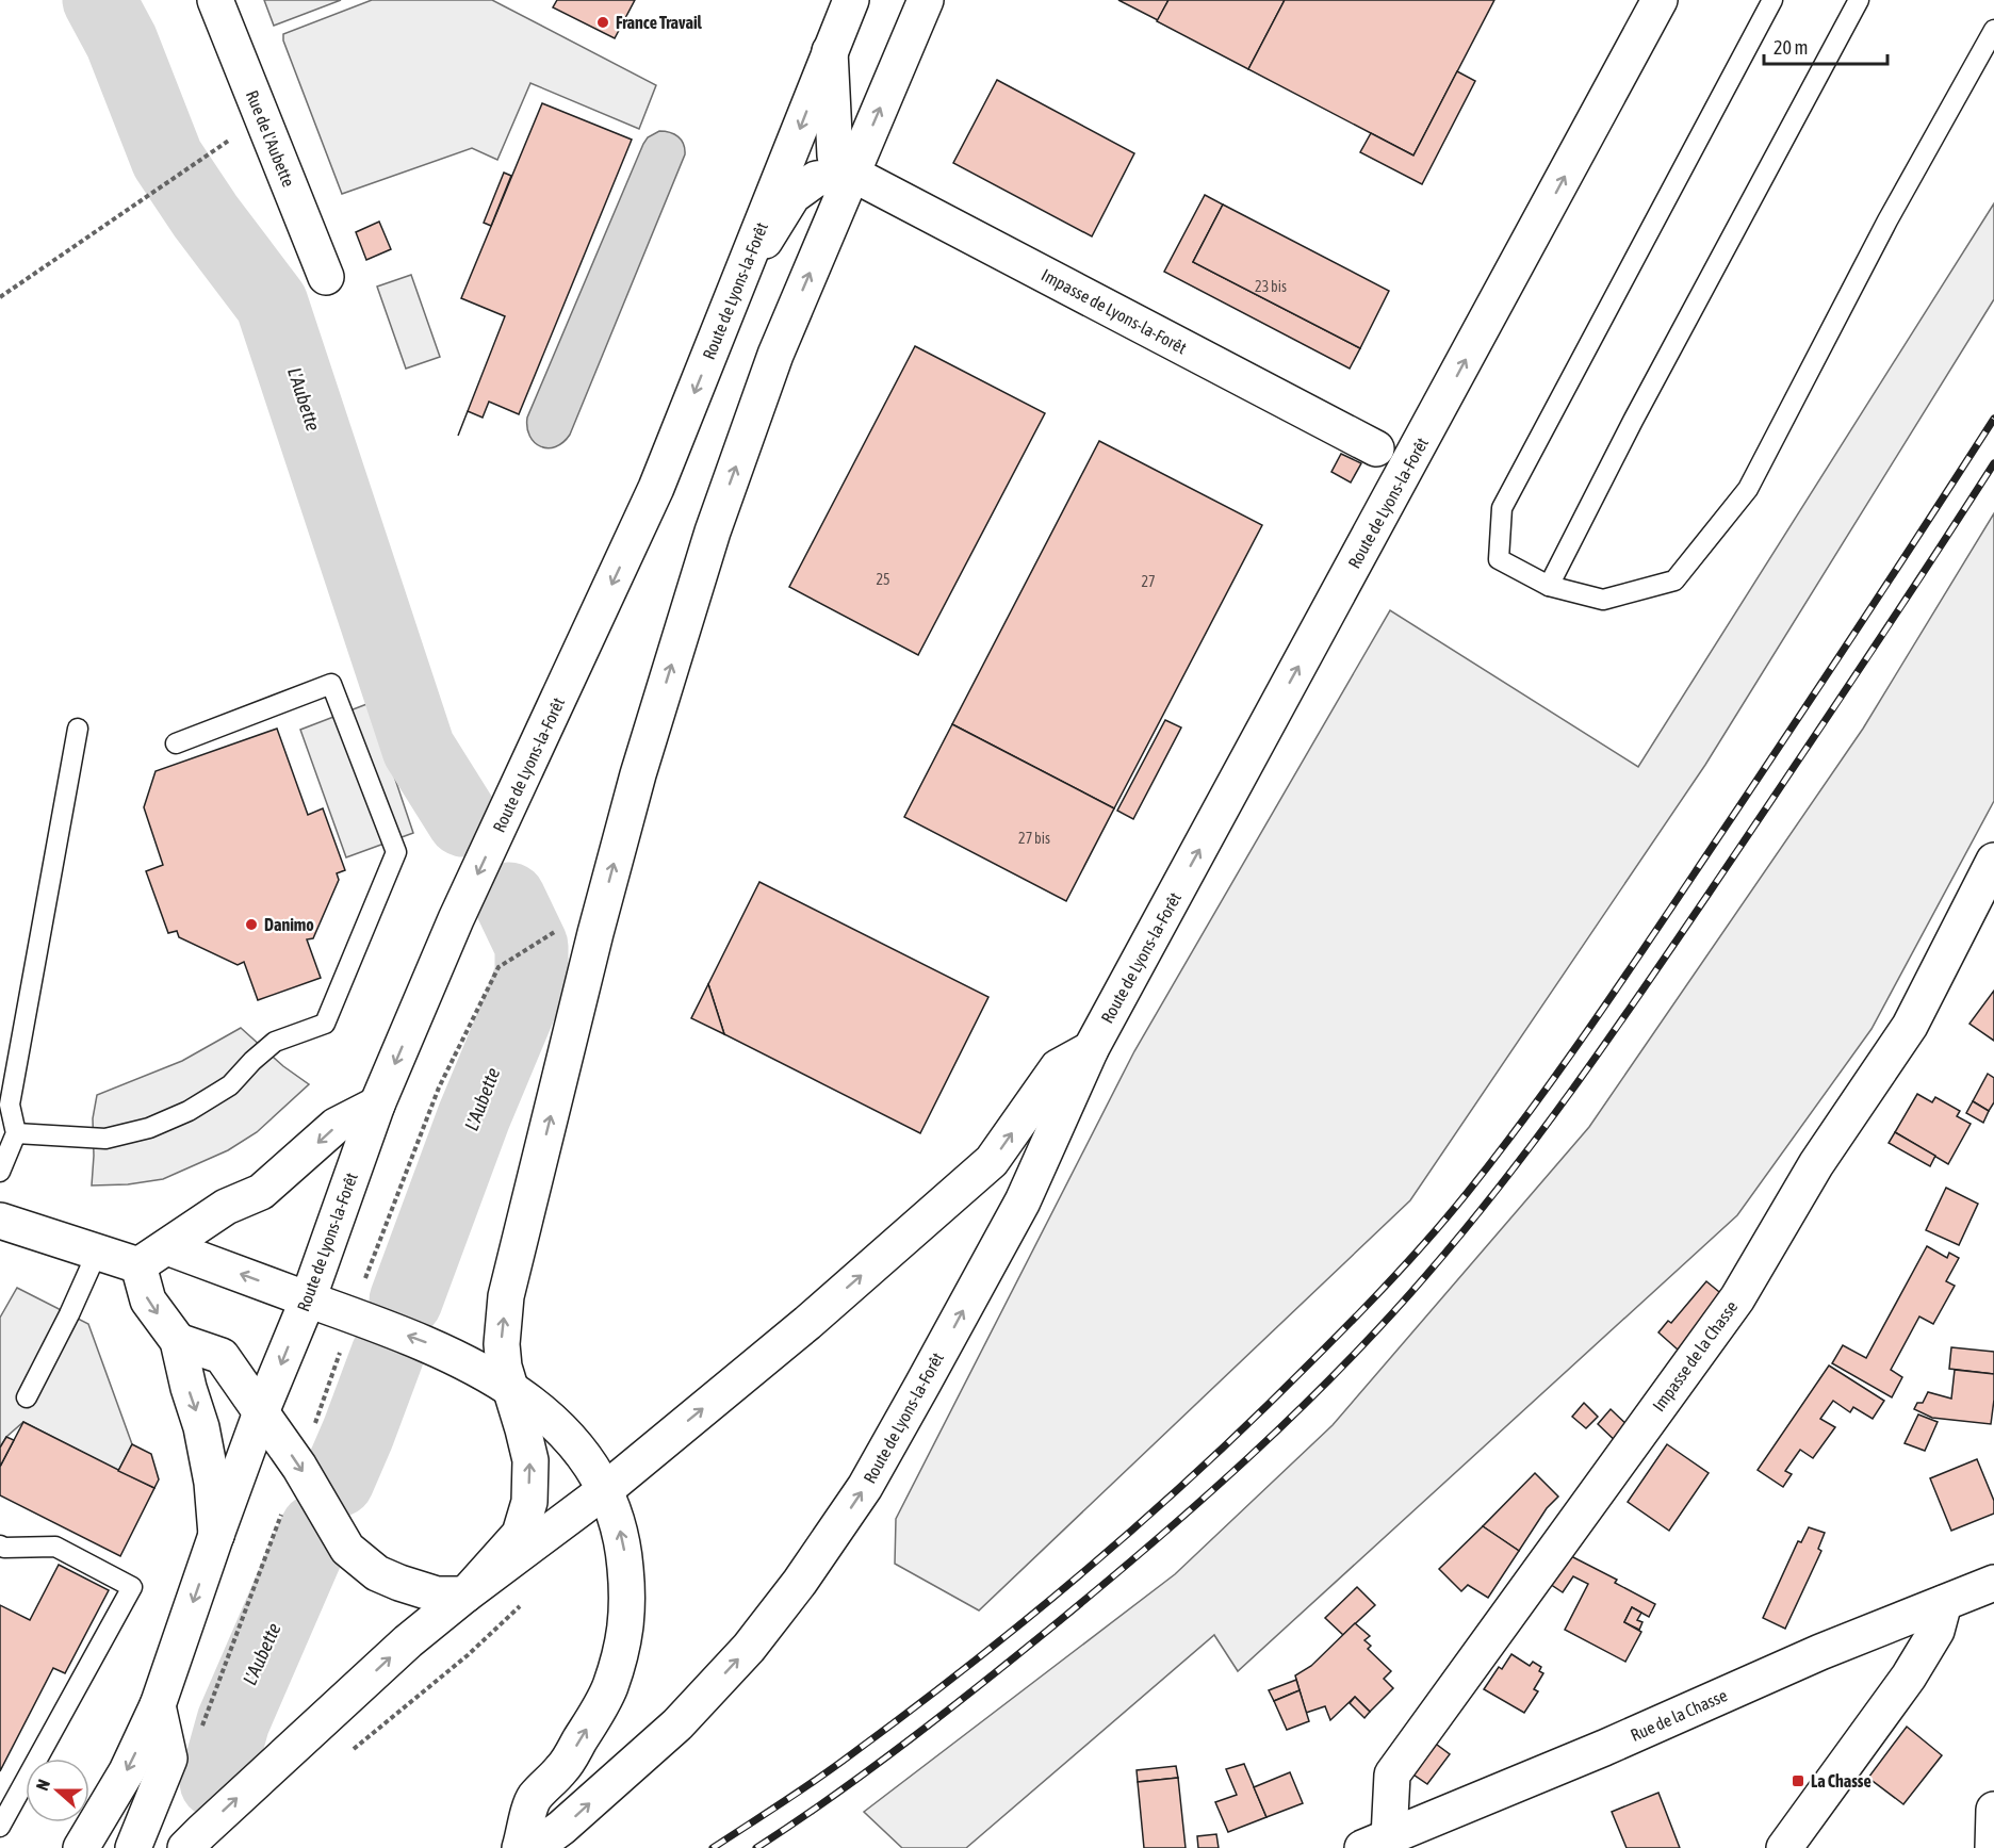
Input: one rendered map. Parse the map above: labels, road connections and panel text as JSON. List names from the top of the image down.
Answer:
{
  "streets": {
    "main road": [
      "Rue de l'Aubette",
      "Route de Lyons-la-Forêt",
      "Impasse de Lyons-la-Forêt",
      "Impasse de la Chasse",
      "Rue de la Chasse"
    ]
  },
  "crossings": [
    ["Impasse de la Chasse", "Rue de la Chasse"]
  ],
  "water": ["L'Aubette"],
  "places": {
    "other": ["France Travail", "Danimo"],
    "transit": ["La Chasse"]
  },
  "house_numbers": [
    "23 bis",
    "25",
    "27",
    "27 bis"
  ],
  "scale_bar": "20 m",
  "north": "left"
}
